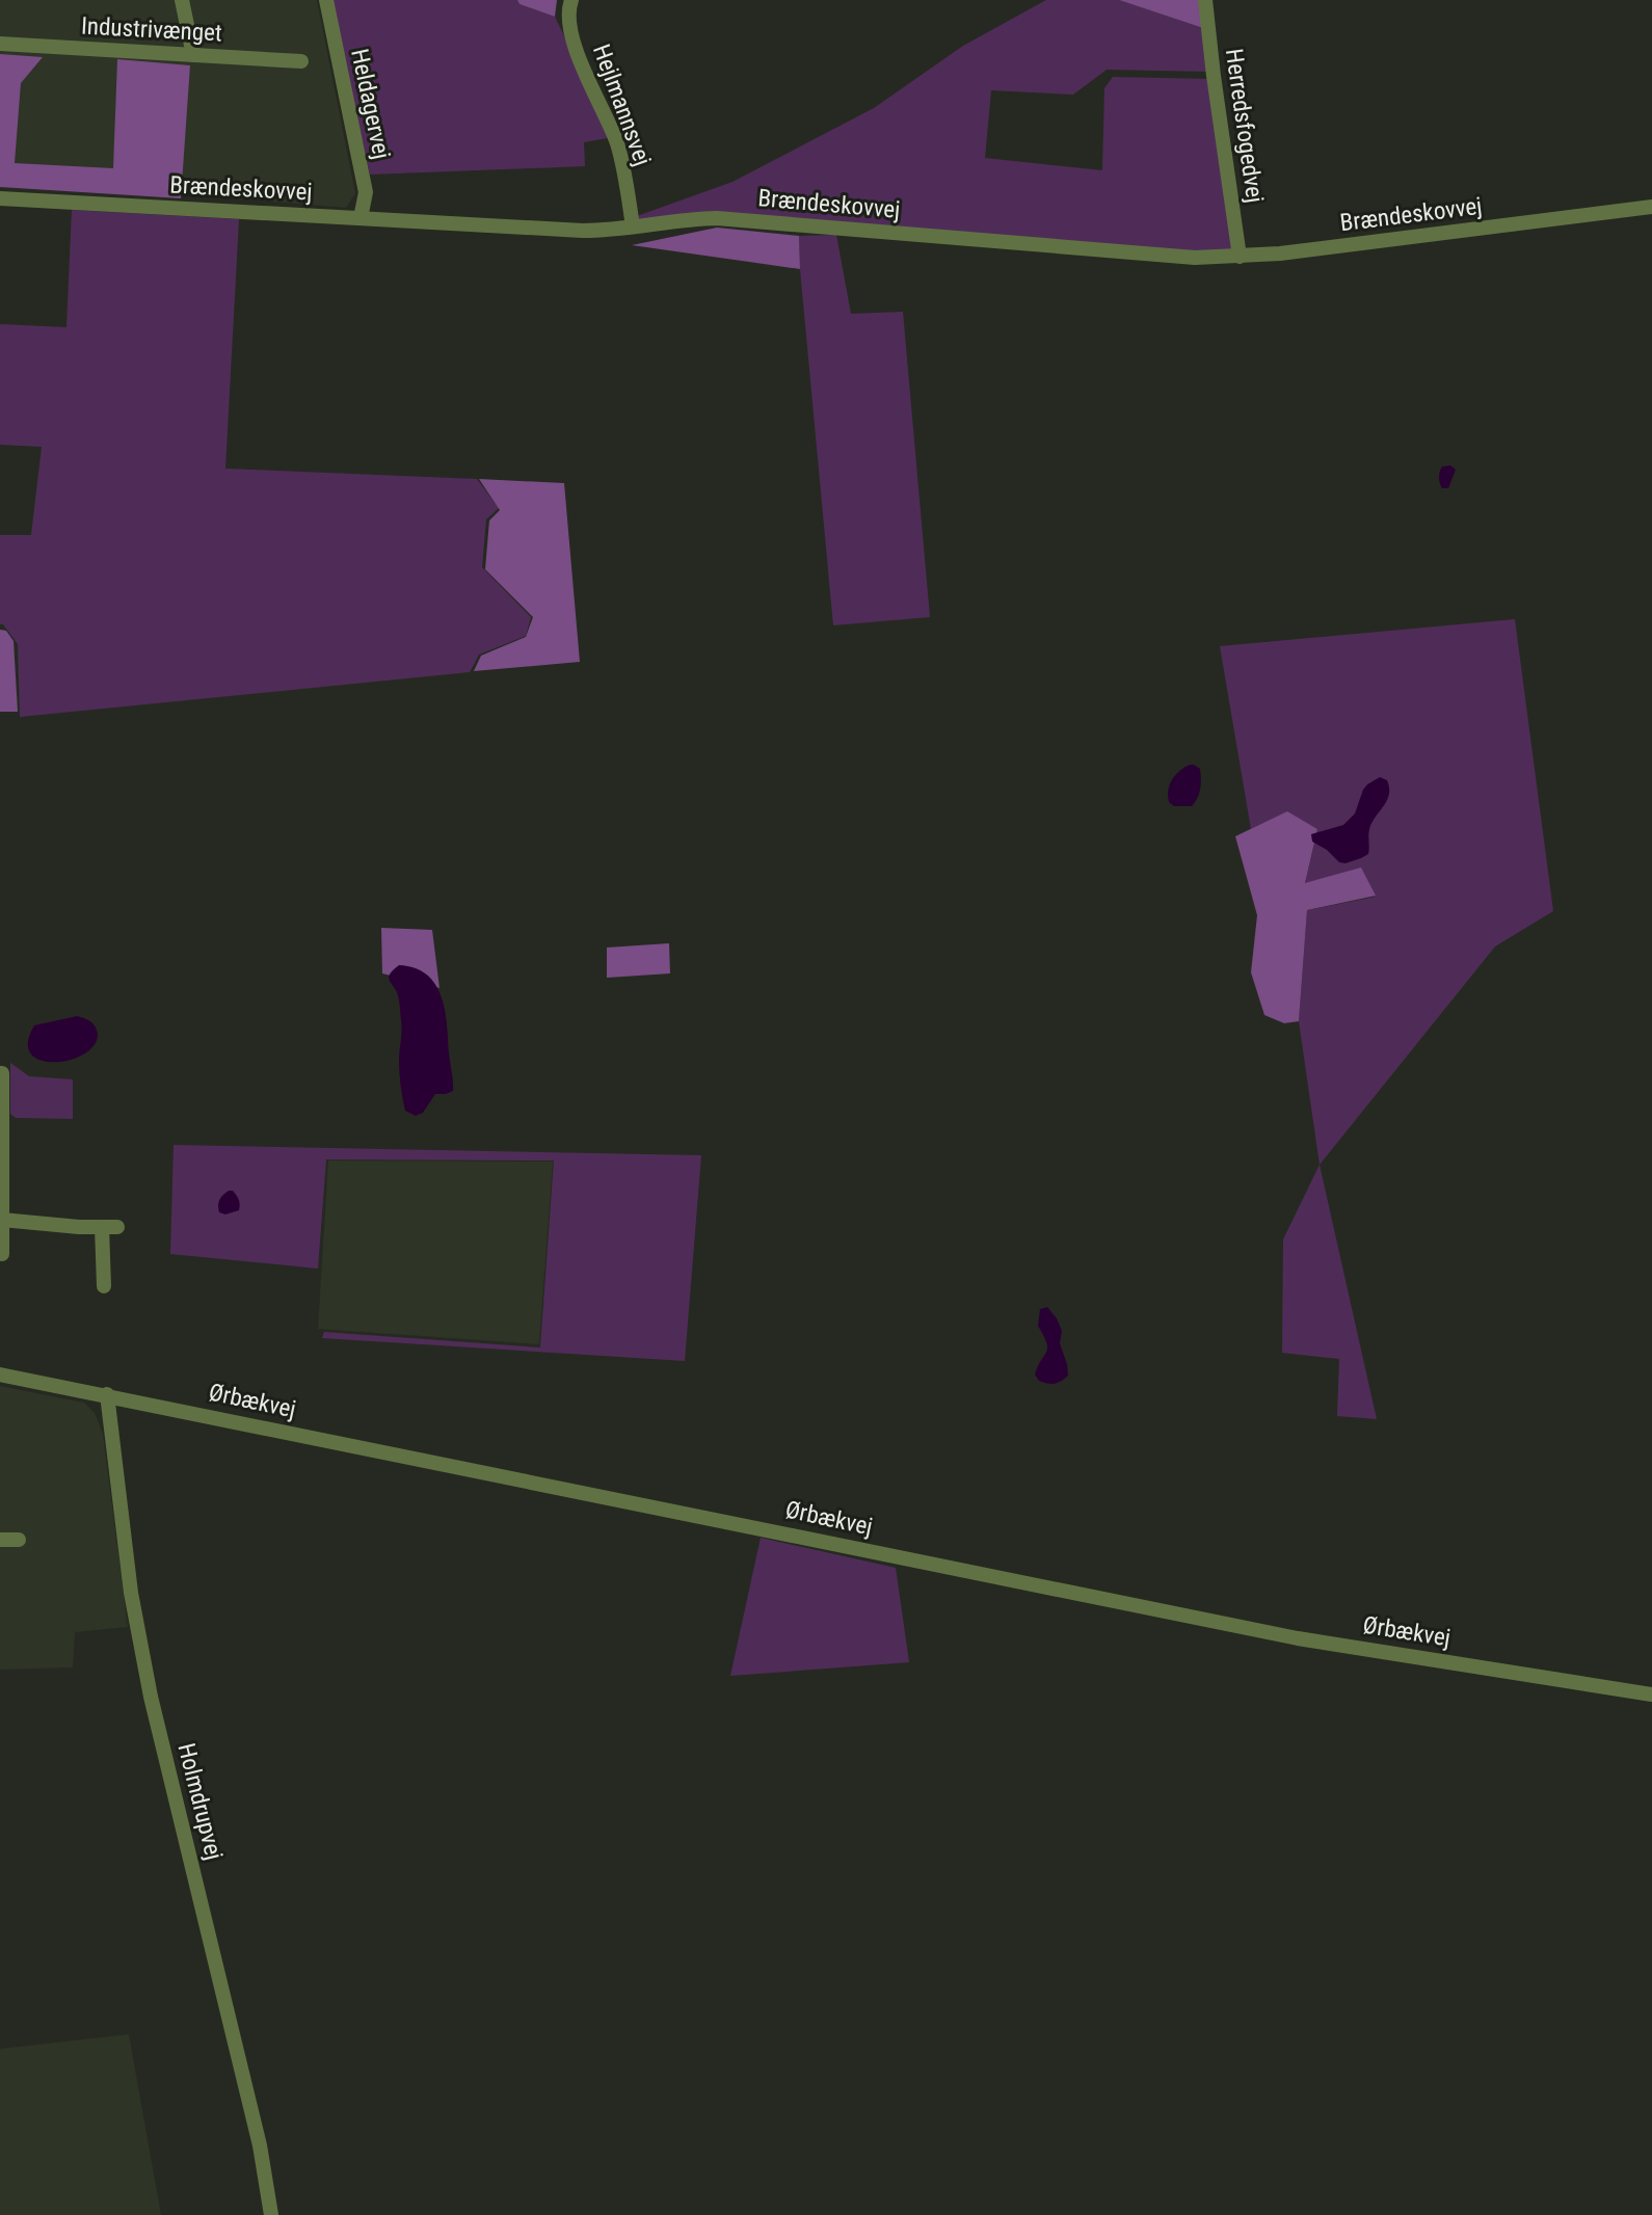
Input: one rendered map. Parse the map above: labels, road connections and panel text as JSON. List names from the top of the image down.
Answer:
{
  "streets": {
    "street": [
      "Industrivænget",
      "Heldagervej",
      "Hejlmannsvej",
      "Herredsfogedvej",
      "Brændeskovvej",
      "Ørbækvej",
      "Holmdrupvej"
    ]
  },
  "crossings": [
    ["Heldagervej", "Brændeskovvej"],
    ["Hejlmannsvej", "Brændeskovvej"],
    ["Herredsfogedvej", "Brændeskovvej"],
    ["Ørbækvej", "Holmdrupvej"]
  ]
}
